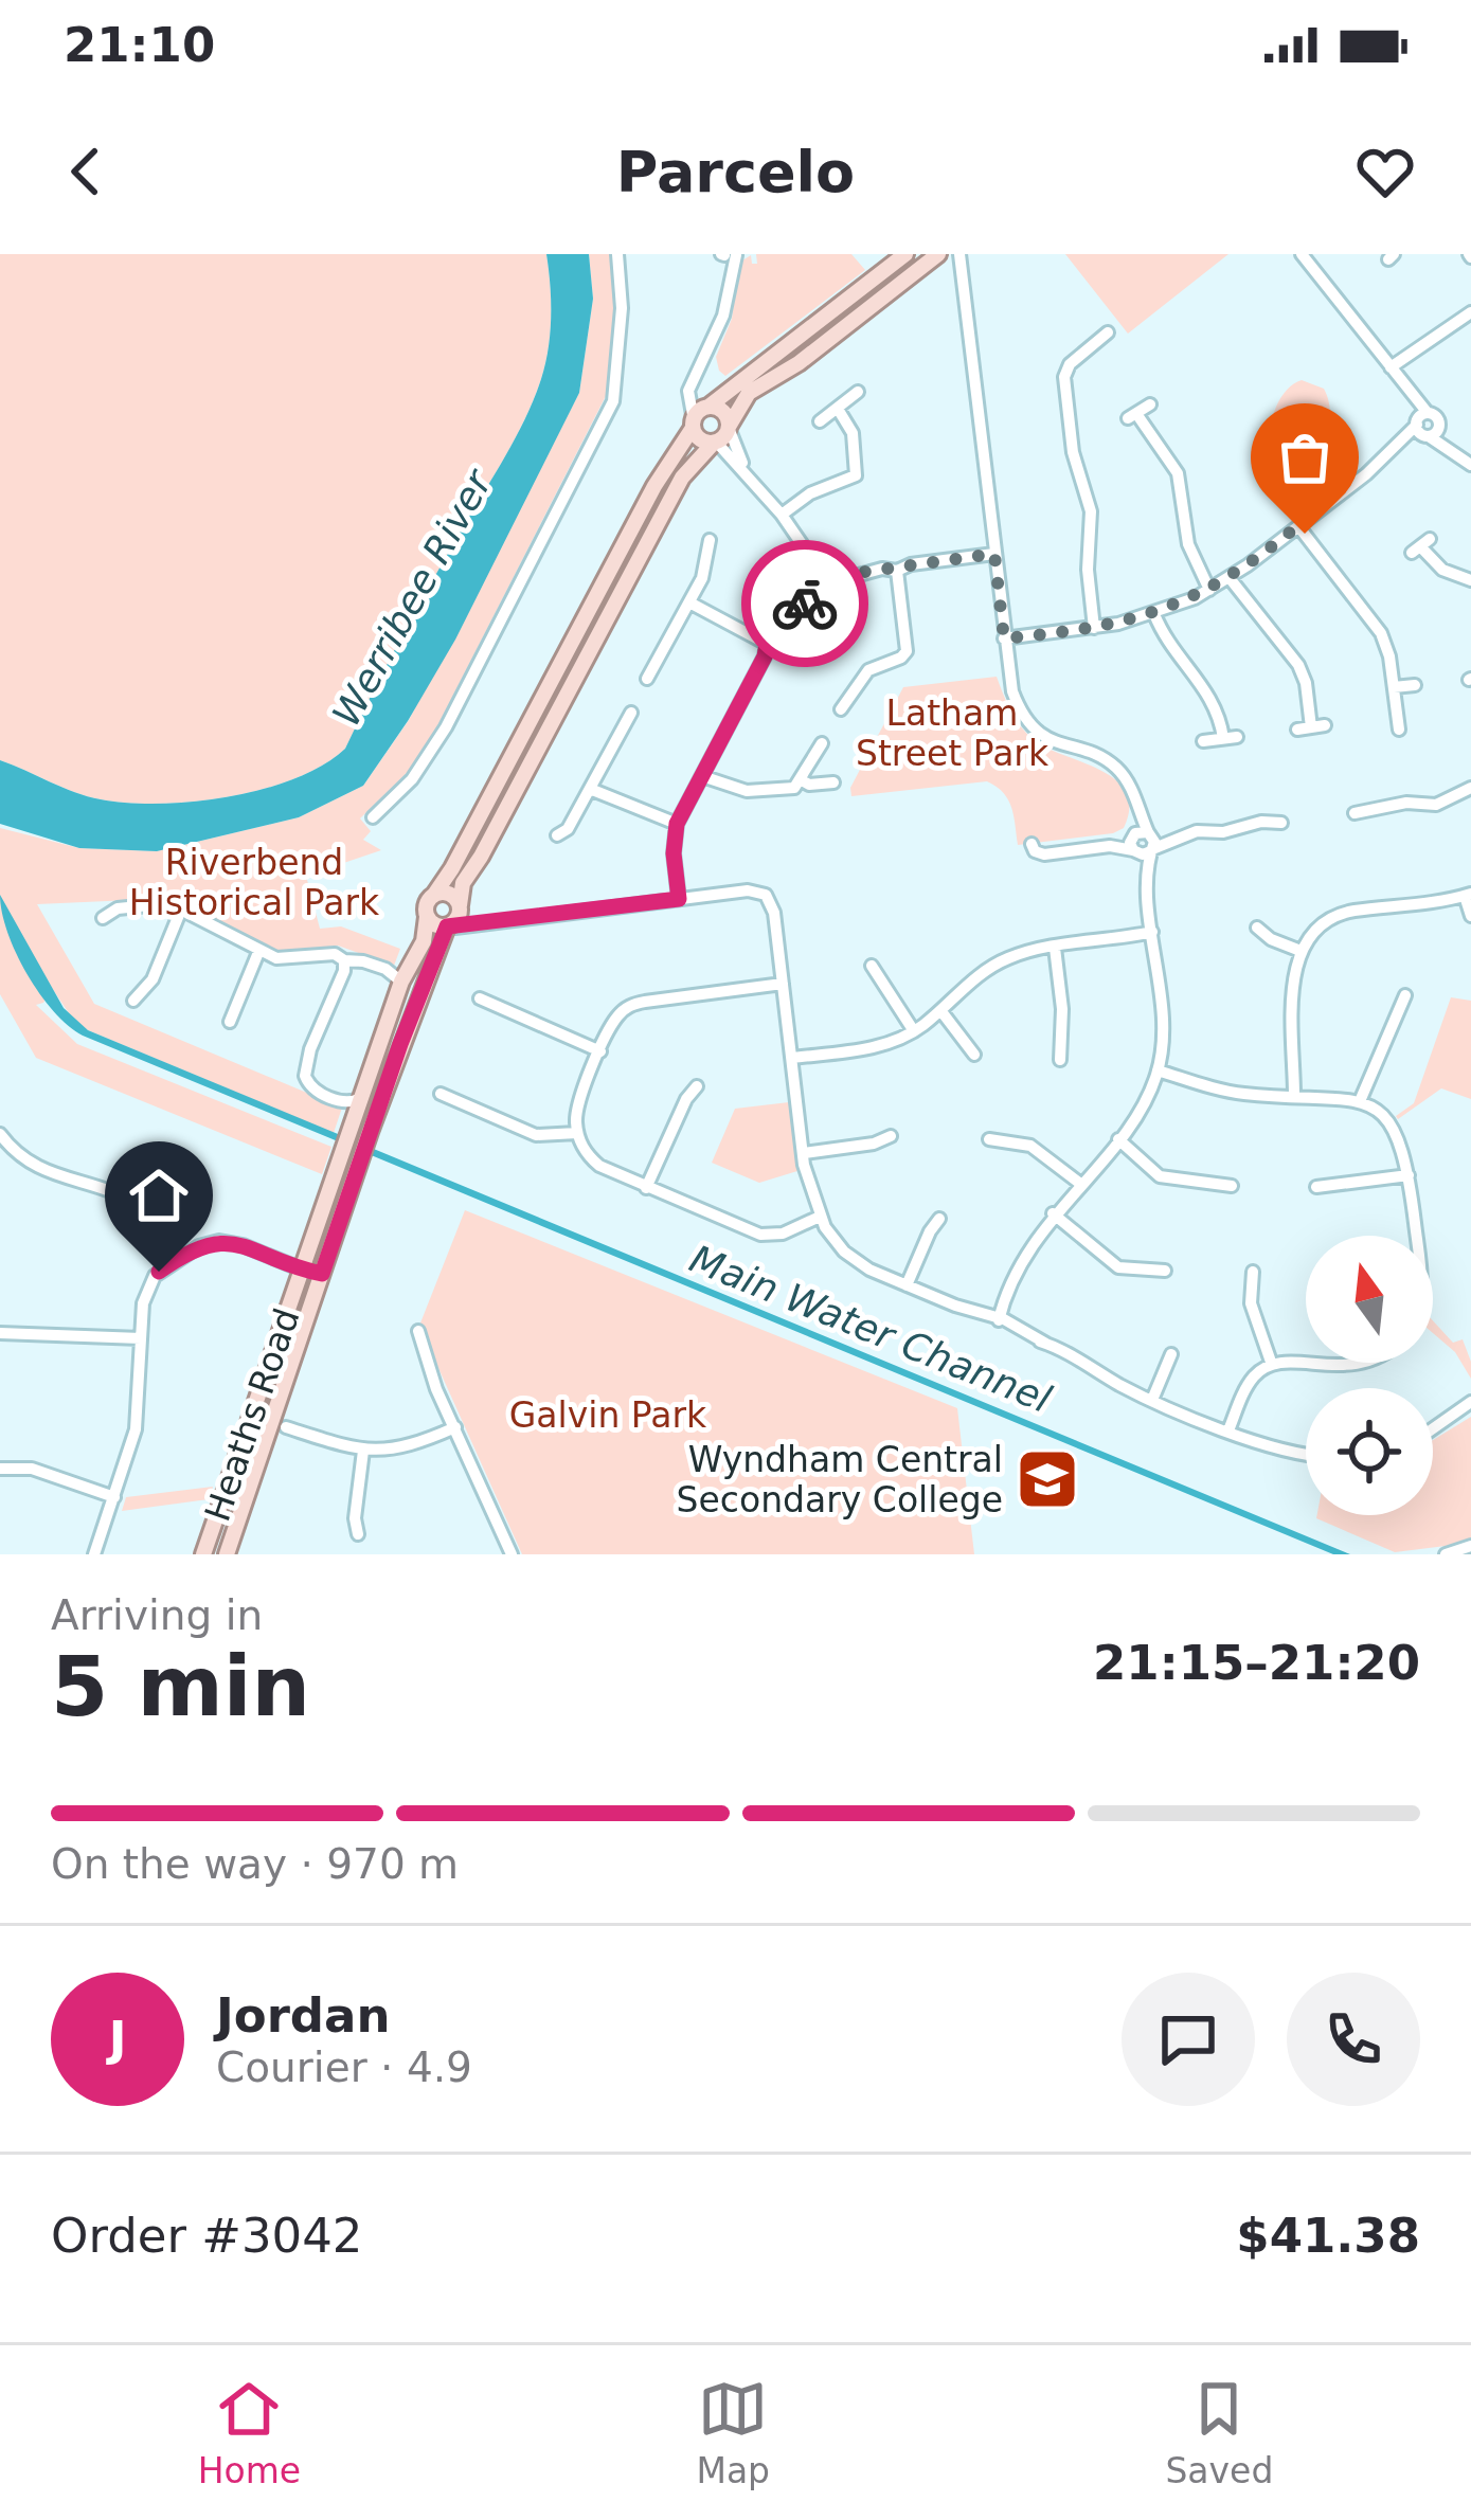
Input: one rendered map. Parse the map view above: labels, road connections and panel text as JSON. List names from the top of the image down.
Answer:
{
  "streets": {
    "main road": ["Heaths Road"]
  },
  "water": ["Werribee River", "Main Water Channel"],
  "parks": ["Latham Street Park", "Riverbend Historical Park", "Galvin Park"],
  "places": {
    "school or university": ["Wyndham Central Secondary College"]
  },
  "north": "top",
  "page": {
    "status": "21:10",
    "header": "Parcelo",
    "heading": ["5 min", "Arriving in", "21:15–21:20"],
    "panel": [
      "Jordan",
      "Courier · 4.9",
      "Order #3042",
      "$41.38"
    ],
    "bar": "On the way · 970 m",
    "round": "J",
    "tabs": ["Home", "Map", "Saved"]
  }
}
